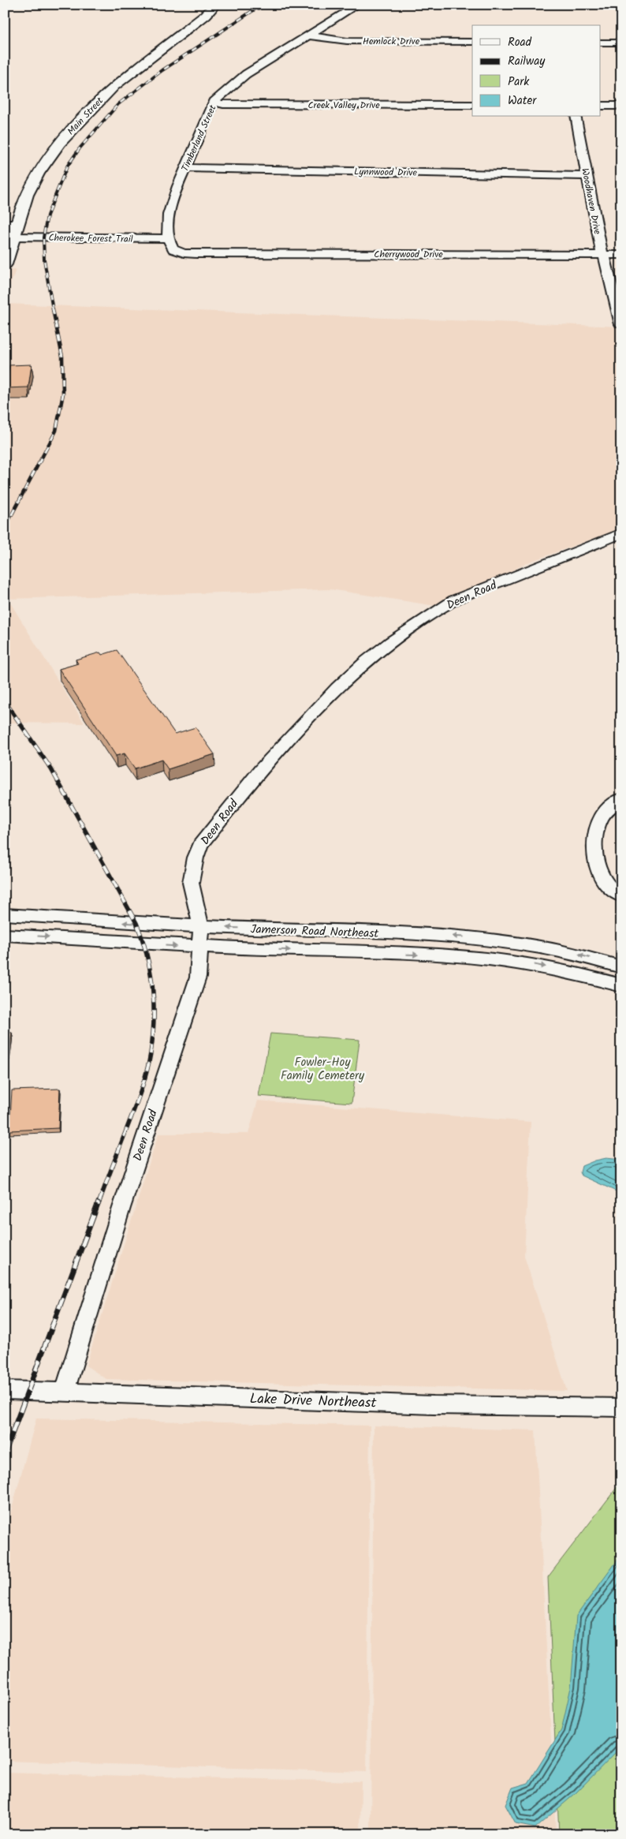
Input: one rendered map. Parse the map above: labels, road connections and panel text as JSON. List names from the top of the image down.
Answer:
{
  "streets": {
    "main road": ["Main Street"],
    "street": [
      "Hemlock Drive",
      "Creek Valley Drive",
      "Timberland Street",
      "Lynnwood Drive",
      "Woodhaven Drive",
      "Cherokee Forest Trail",
      "Cherrywood Drive",
      "Deen Road",
      "Jamerson Road Northeast",
      "Lake Drive Northeast"
    ]
  },
  "crossings": [
    ["Hemlock Drive", "Timberland Street"],
    ["Creek Valley Drive", "Timberland Street"],
    ["Main Street", "Cherokee Forest Trail"],
    ["Timberland Street", "Lynnwood Drive"],
    ["Timberland Street", "Cherokee Forest Trail"],
    ["Timberland Street", "Cherrywood Drive"],
    ["Lynnwood Drive", "Woodhaven Drive"],
    ["Woodhaven Drive", "Cherrywood Drive"],
    ["Cherokee Forest Trail", "Cherrywood Drive"],
    ["Deen Road", "Jamerson Road Northeast"],
    ["Deen Road", "Lake Drive Northeast"]
  ],
  "parks": ["Fowler-Hoy Family Cemetery"],
  "legend": [
    "Road",
    "Railway",
    "Park",
    "Water"
  ]
}
